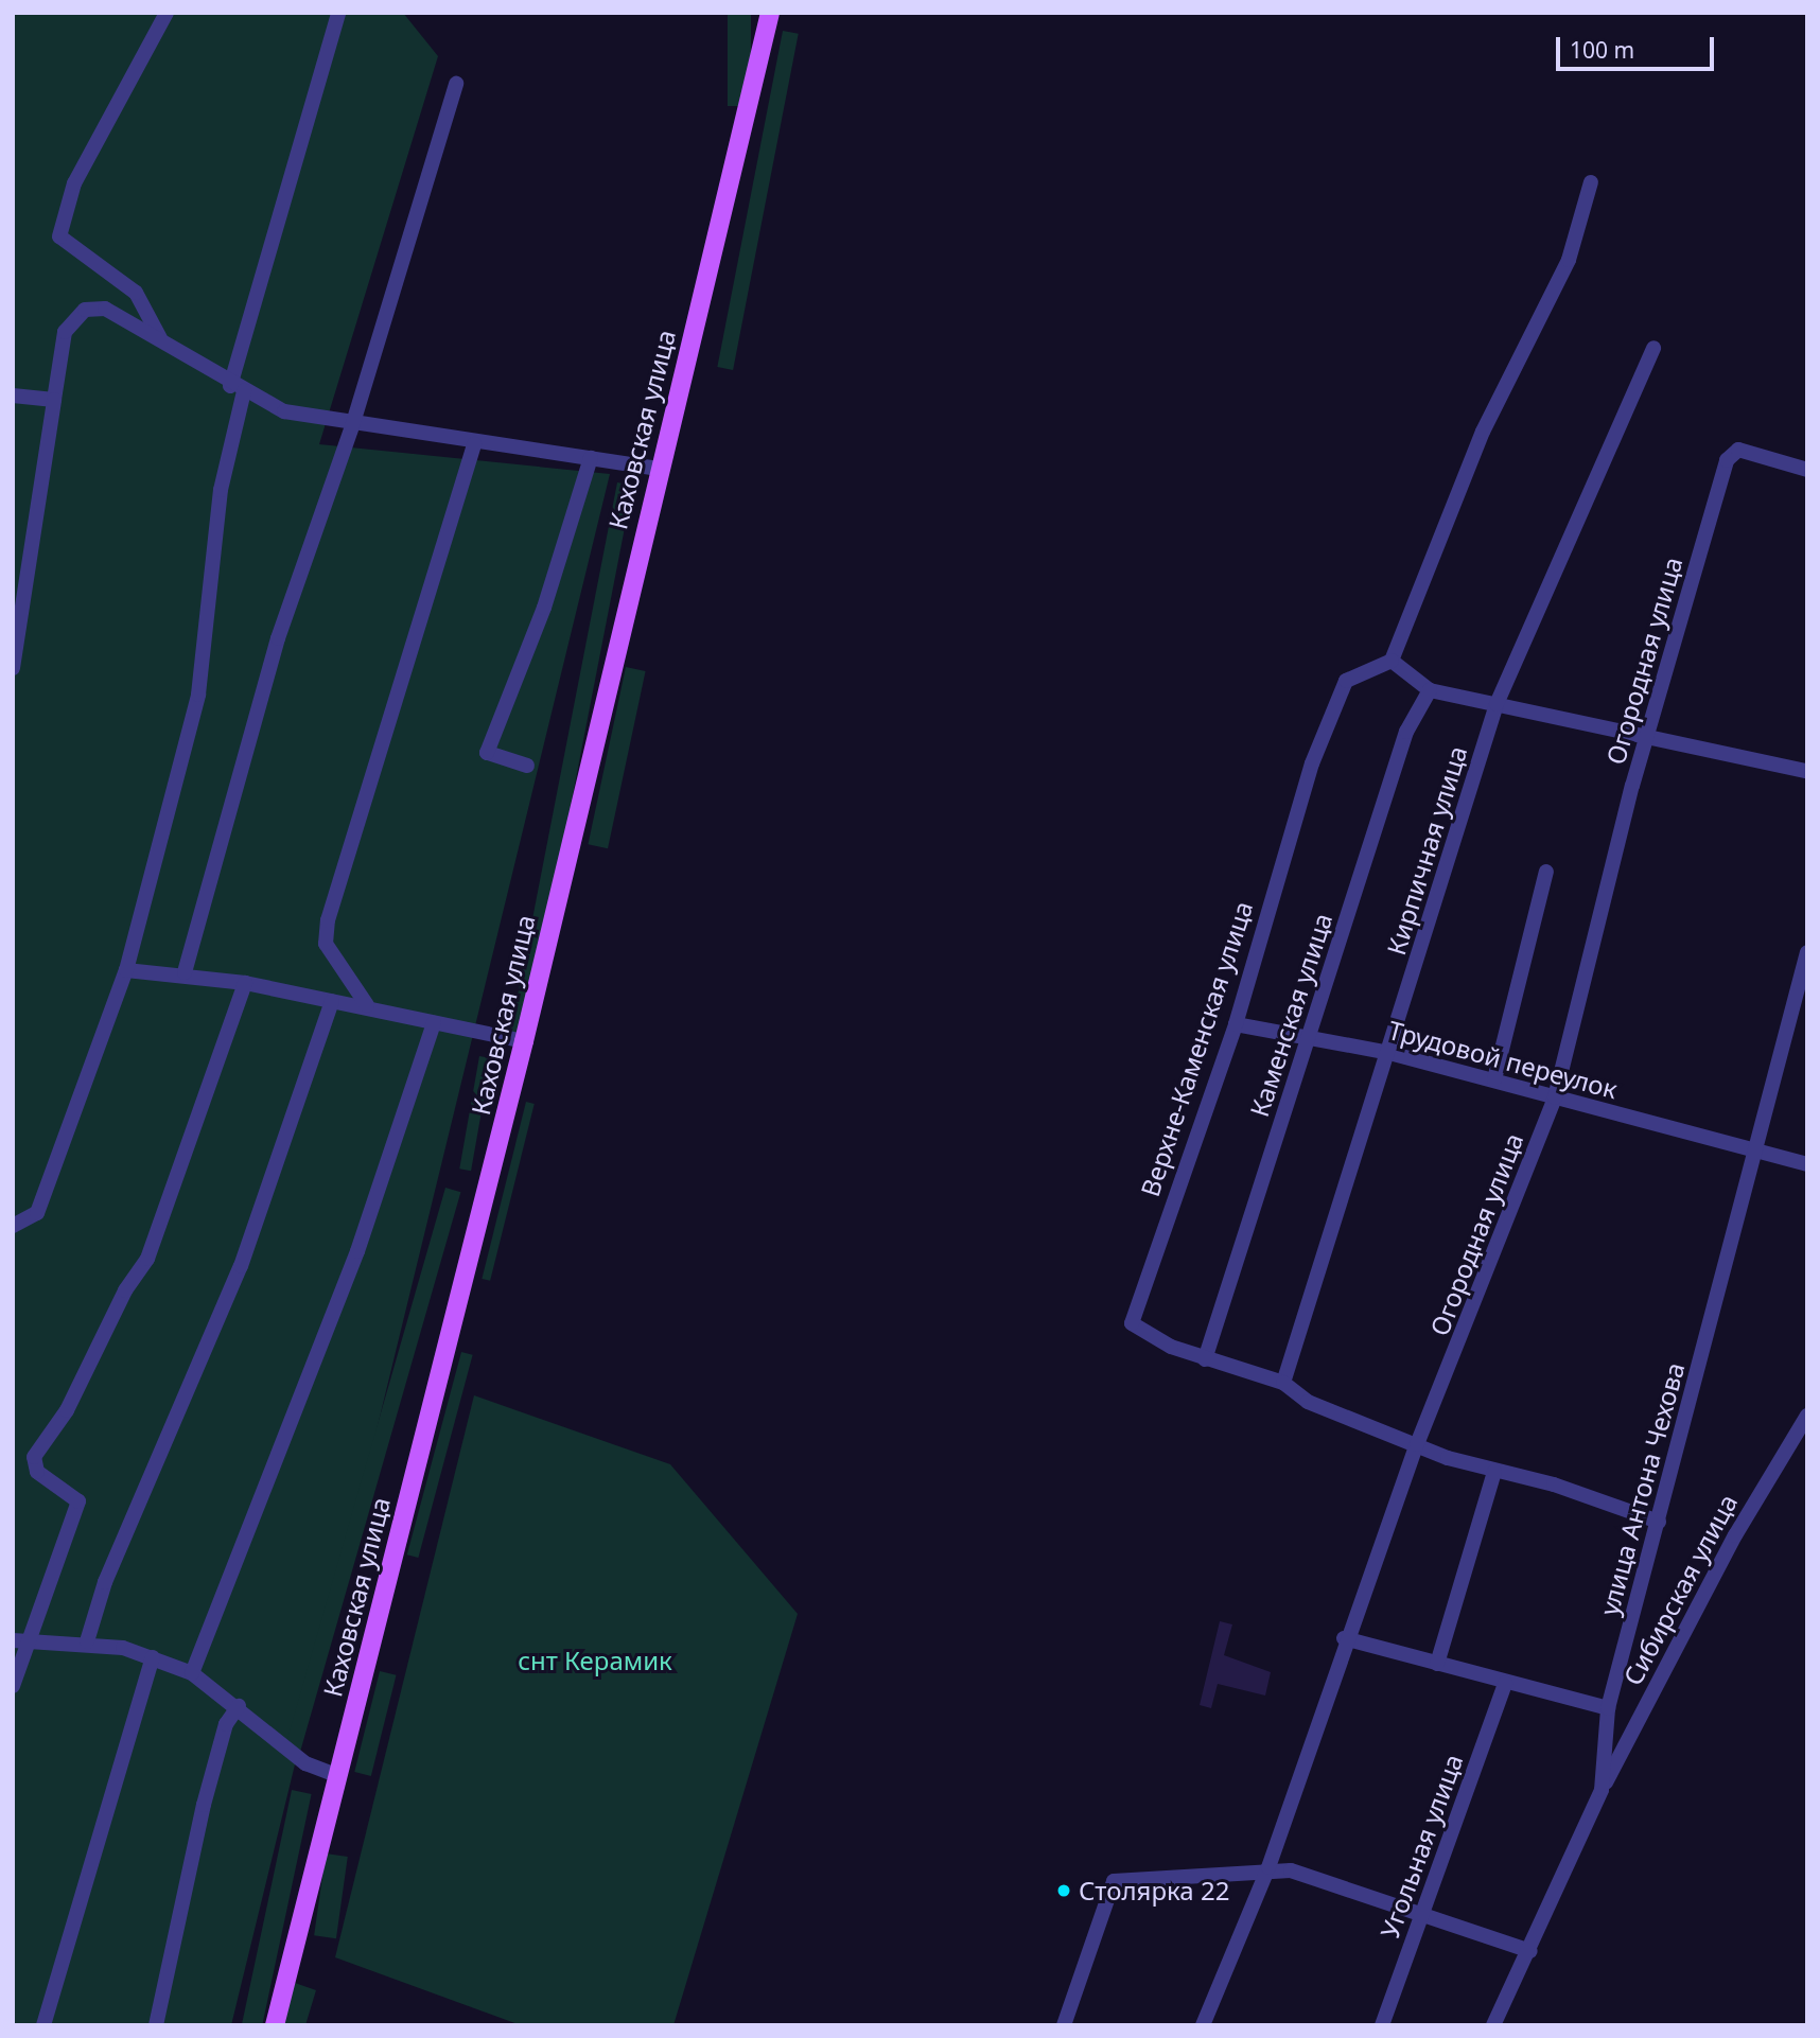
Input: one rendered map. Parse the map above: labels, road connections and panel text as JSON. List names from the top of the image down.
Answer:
{
  "streets": {
    "main road": ["Каховская улица"],
    "street": [
      "Огородная улица",
      "Кирпичная улица",
      "Каменская улица",
      "Верхне-Каменская улица",
      "Трудовой переулок",
      "улица Антона Чехова",
      "Сибирская улица",
      "Угольная улица"
    ]
  },
  "crossings": [
    ["Огородная улица", "Верхне-Каменская улица"],
    ["Огородная улица", "Трудовой переулок"],
    ["Кирпичная улица", "Верхне-Каменская улица"],
    ["Кирпичная улица", "Трудовой переулок"],
    ["Каменская улица", "Верхне-Каменская улица"],
    ["Каменская улица", "Трудовой переулок"],
    ["Верхне-Каменская улица", "Трудовой переулок"],
    ["Верхне-Каменская улица", "улица Антона Чехова"],
    ["Трудовой переулок", "улица Антона Чехова"],
    ["улица Антона Чехова", "Сибирская улица"]
  ],
  "parks": ["снт Керамик"],
  "places": ["Столярка 22"],
  "scale_bar": "100 m"
}
